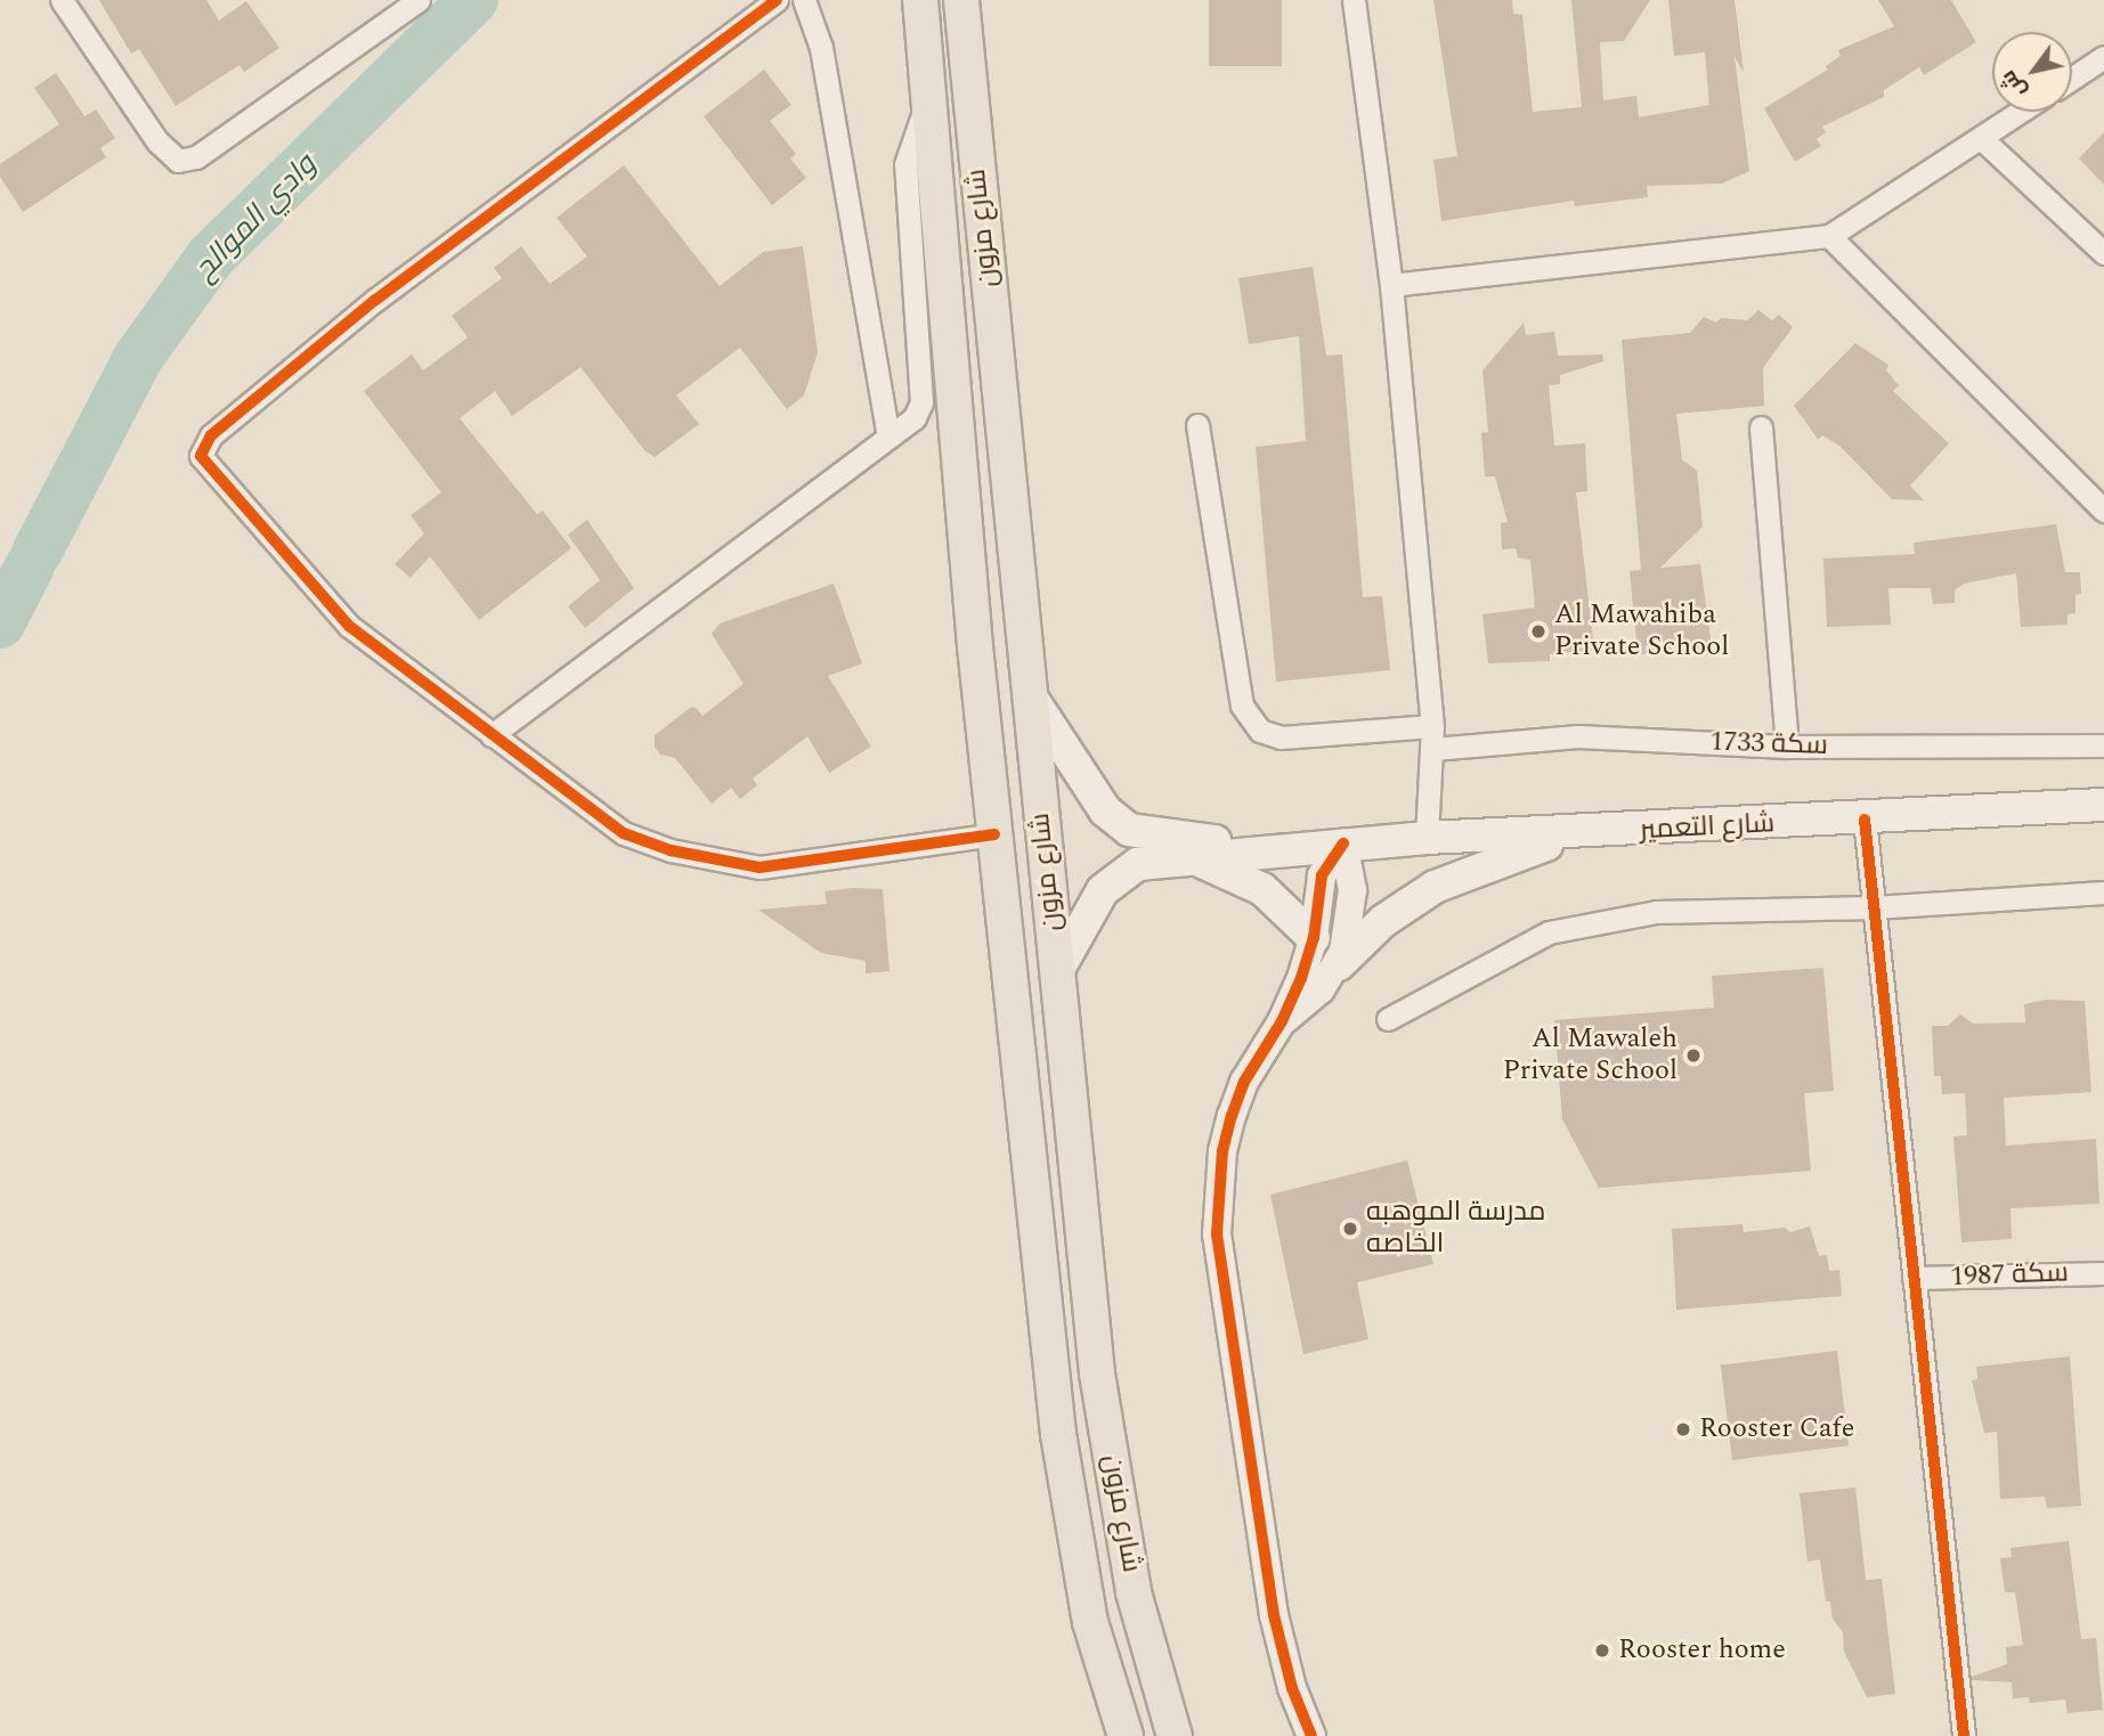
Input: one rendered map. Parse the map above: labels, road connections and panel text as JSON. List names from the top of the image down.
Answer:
{
  "streets": {
    "main road": ["شارع مزون", "شارع التعمير"],
    "street": ["سكة 1733", "سكة 1987"]
  },
  "crossings": [
    ["شارع مزون", "شارع التعمير"]
  ],
  "water": ["وادي الموالح"],
  "places": [
    "Al Mawahiba Private School",
    "Al Mawaleh Private School",
    "مدرسة الموهبه الخاصه",
    "Rooster Cafe",
    "Rooster home"
  ],
  "north": "bottom left"
}
